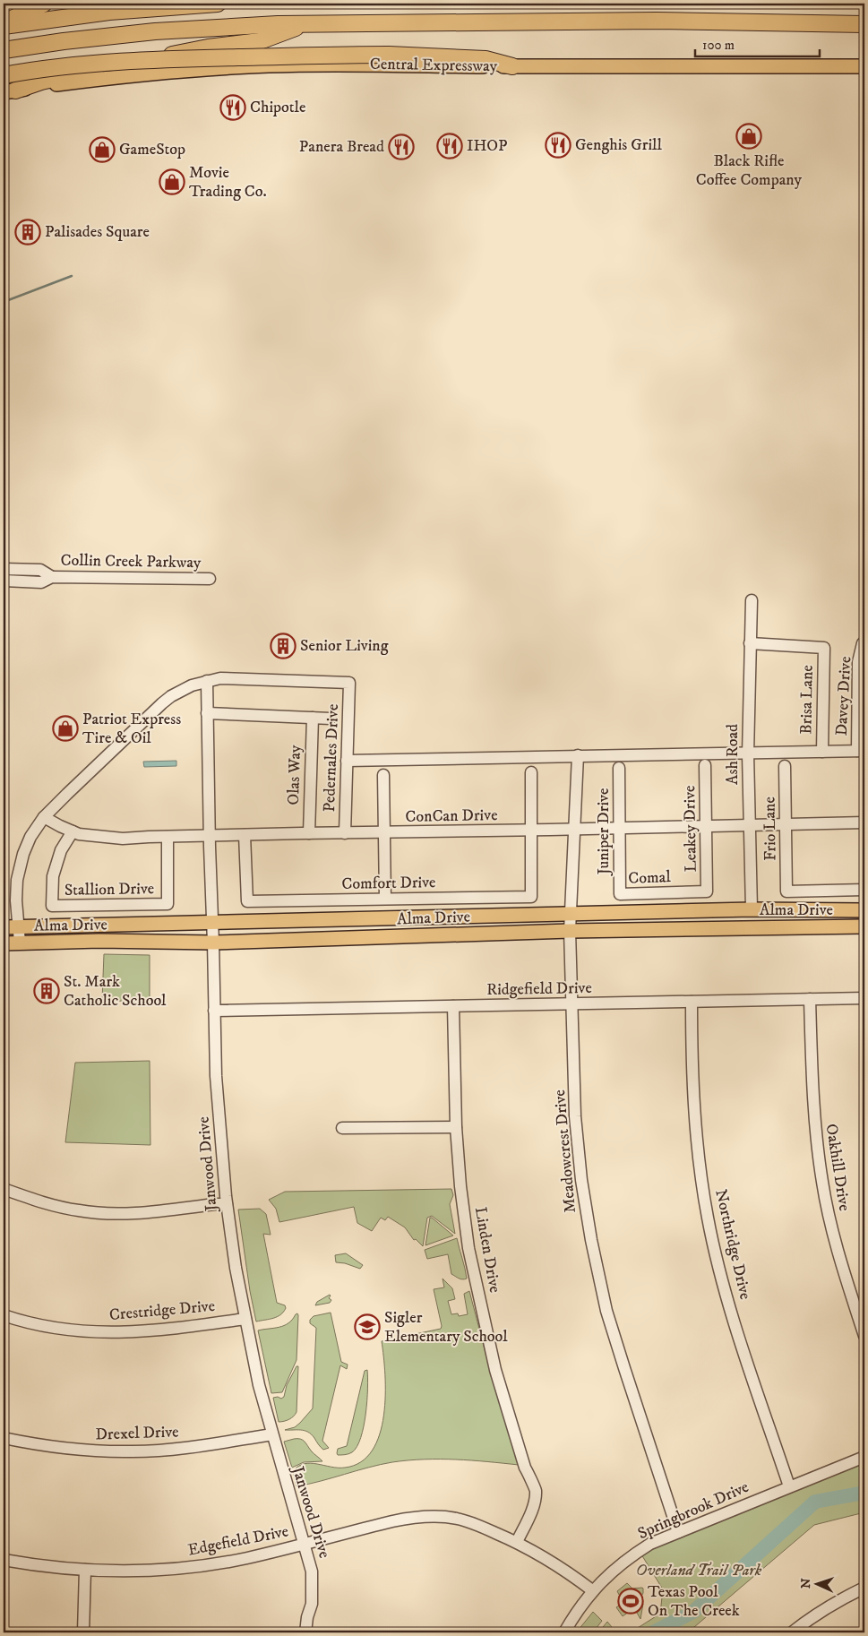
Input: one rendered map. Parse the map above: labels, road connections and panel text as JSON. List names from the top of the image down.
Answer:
{
  "streets": {
    "main road": ["Central Expressway", "Alma Drive"],
    "street": [
      "Collin Creek Parkway",
      "Davey Drive",
      "Brisa Lane",
      "Ash Road",
      "Pedernales Drive",
      "Olas Way",
      "ConCan Drive",
      "Leakey Drive",
      "Frio Lane",
      "Juniper Drive",
      "Comal",
      "Comfort Drive",
      "Stallion Drive",
      "Ridgefield Drive",
      "Meadowcrest Drive",
      "Janwood Drive",
      "Oakhill Drive",
      "Northridge Drive",
      "Linden Drive",
      "Crestridge Drive",
      "Drexel Drive",
      "Springbrook Drive",
      "Edgefield Drive"
    ]
  },
  "crossings": [
    ["Brisa Lane", "Ash Road"],
    ["Ash Road", "ConCan Drive"],
    ["Ash Road", "Alma Drive"],
    ["Pedernales Drive", "ConCan Drive"],
    ["Pedernales Drive", "Janwood Drive"],
    ["Olas Way", "ConCan Drive"],
    ["ConCan Drive", "Leakey Drive"],
    ["ConCan Drive", "Frio Lane"],
    ["ConCan Drive", "Juniper Drive"],
    ["ConCan Drive", "Comfort Drive"],
    ["ConCan Drive", "Stallion Drive"],
    ["ConCan Drive", "Meadowcrest Drive"],
    ["ConCan Drive", "Janwood Drive"],
    ["Leakey Drive", "Comal"],
    ["Juniper Drive", "Comal"],
    ["Alma Drive", "Meadowcrest Drive"],
    ["Alma Drive", "Janwood Drive"],
    ["Ridgefield Drive", "Meadowcrest Drive"],
    ["Ridgefield Drive", "Janwood Drive"],
    ["Ridgefield Drive", "Oakhill Drive"],
    ["Ridgefield Drive", "Northridge Drive"],
    ["Ridgefield Drive", "Linden Drive"],
    ["Meadowcrest Drive", "Springbrook Drive"],
    ["Janwood Drive", "Crestridge Drive"],
    ["Janwood Drive", "Drexel Drive"],
    ["Janwood Drive", "Edgefield Drive"],
    ["Northridge Drive", "Springbrook Drive"],
    ["Linden Drive", "Edgefield Drive"],
    ["Springbrook Drive", "Edgefield Drive"]
  ],
  "parks": ["Overland Trail Park"],
  "places": {
    "restaurant": [
      "Chipotle",
      "Genghis Grill",
      "IHOP",
      "Panera Bread"
    ],
    "shop": [
      "Black Rifle Coffee Company",
      "GameStop",
      "Movie Trading Co.",
      "Patriot Express Tire & Oil"
    ],
    "building": ["Palisades Square", "Senior Living", "St. Mark Catholic School"],
    "school or university": ["Sigler Elementary School"],
    "sports": ["Texas Pool On The Creek"]
  },
  "scale_bar": "100 m",
  "north": "left"
}
